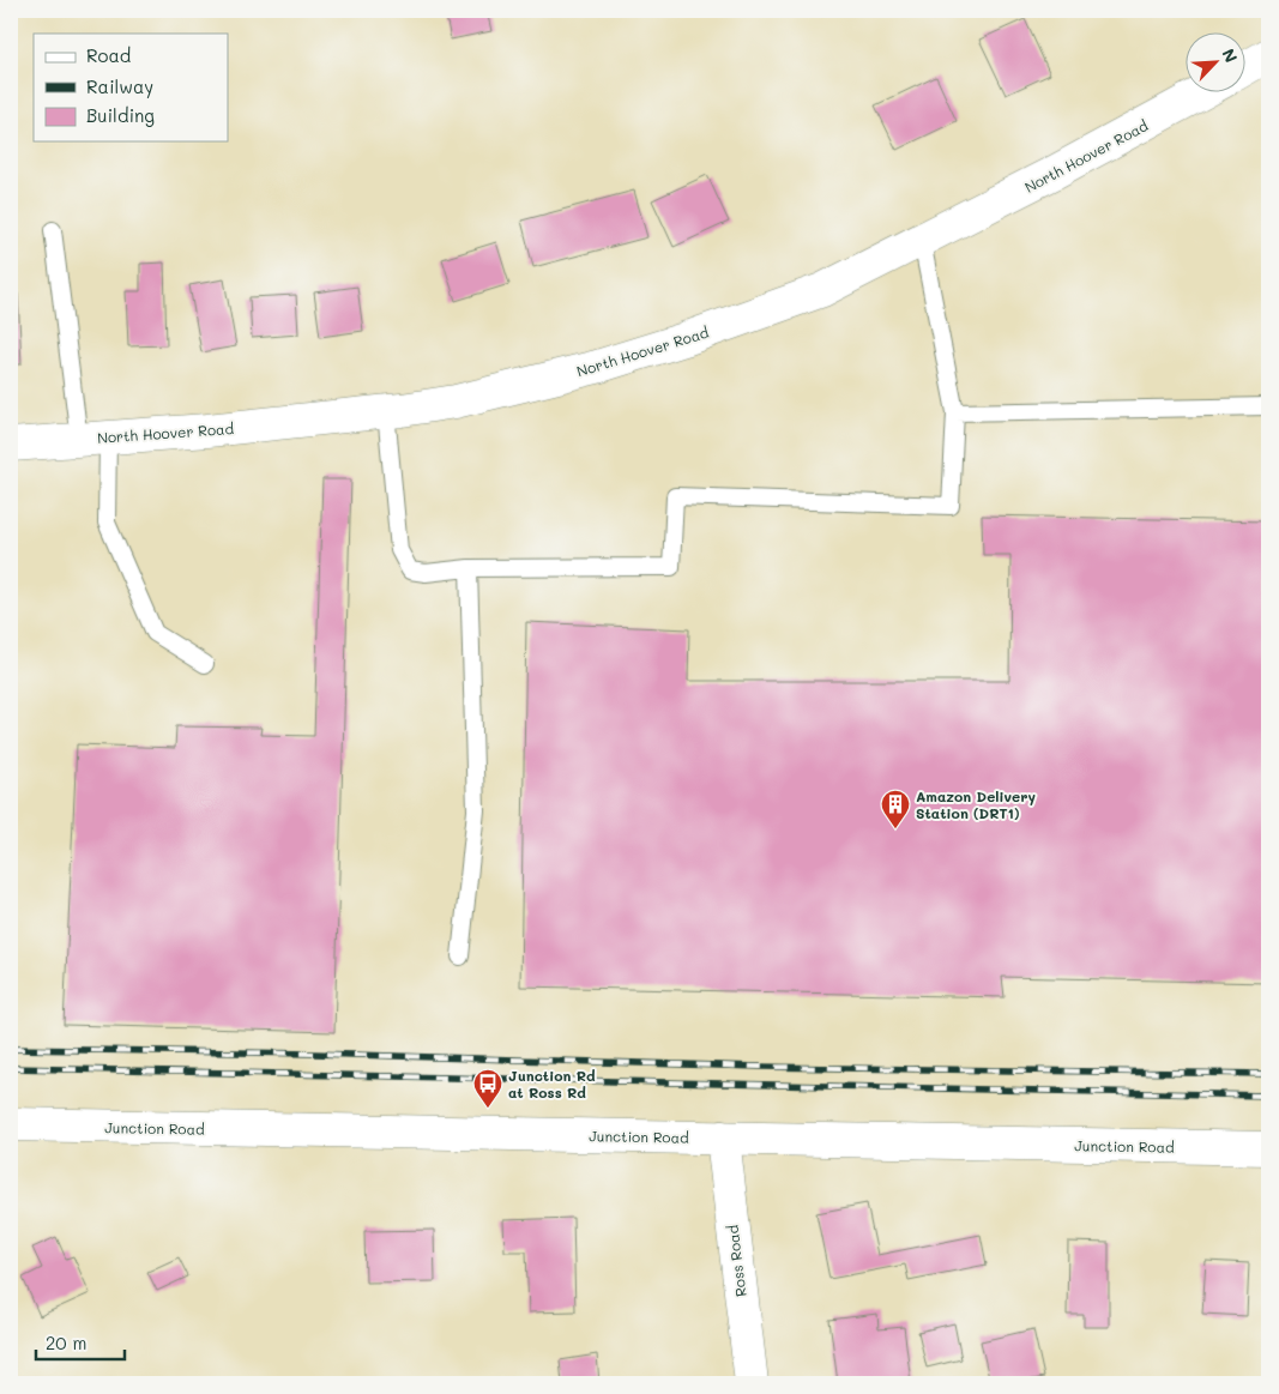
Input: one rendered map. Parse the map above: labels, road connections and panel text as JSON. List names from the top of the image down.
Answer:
{
  "streets": {
    "street": ["North Hoover Road", "Junction Road", "Ross Road"]
  },
  "crossings": [
    ["Junction Road", "Ross Road"]
  ],
  "places": {
    "building": ["Amazon Delivery Station (DRT1)"],
    "bus stop": ["Junction Rd at Ross Rd"]
  },
  "legend": ["Road", "Railway", "Building"],
  "scale_bar": "20 m",
  "north": "top right"
}
